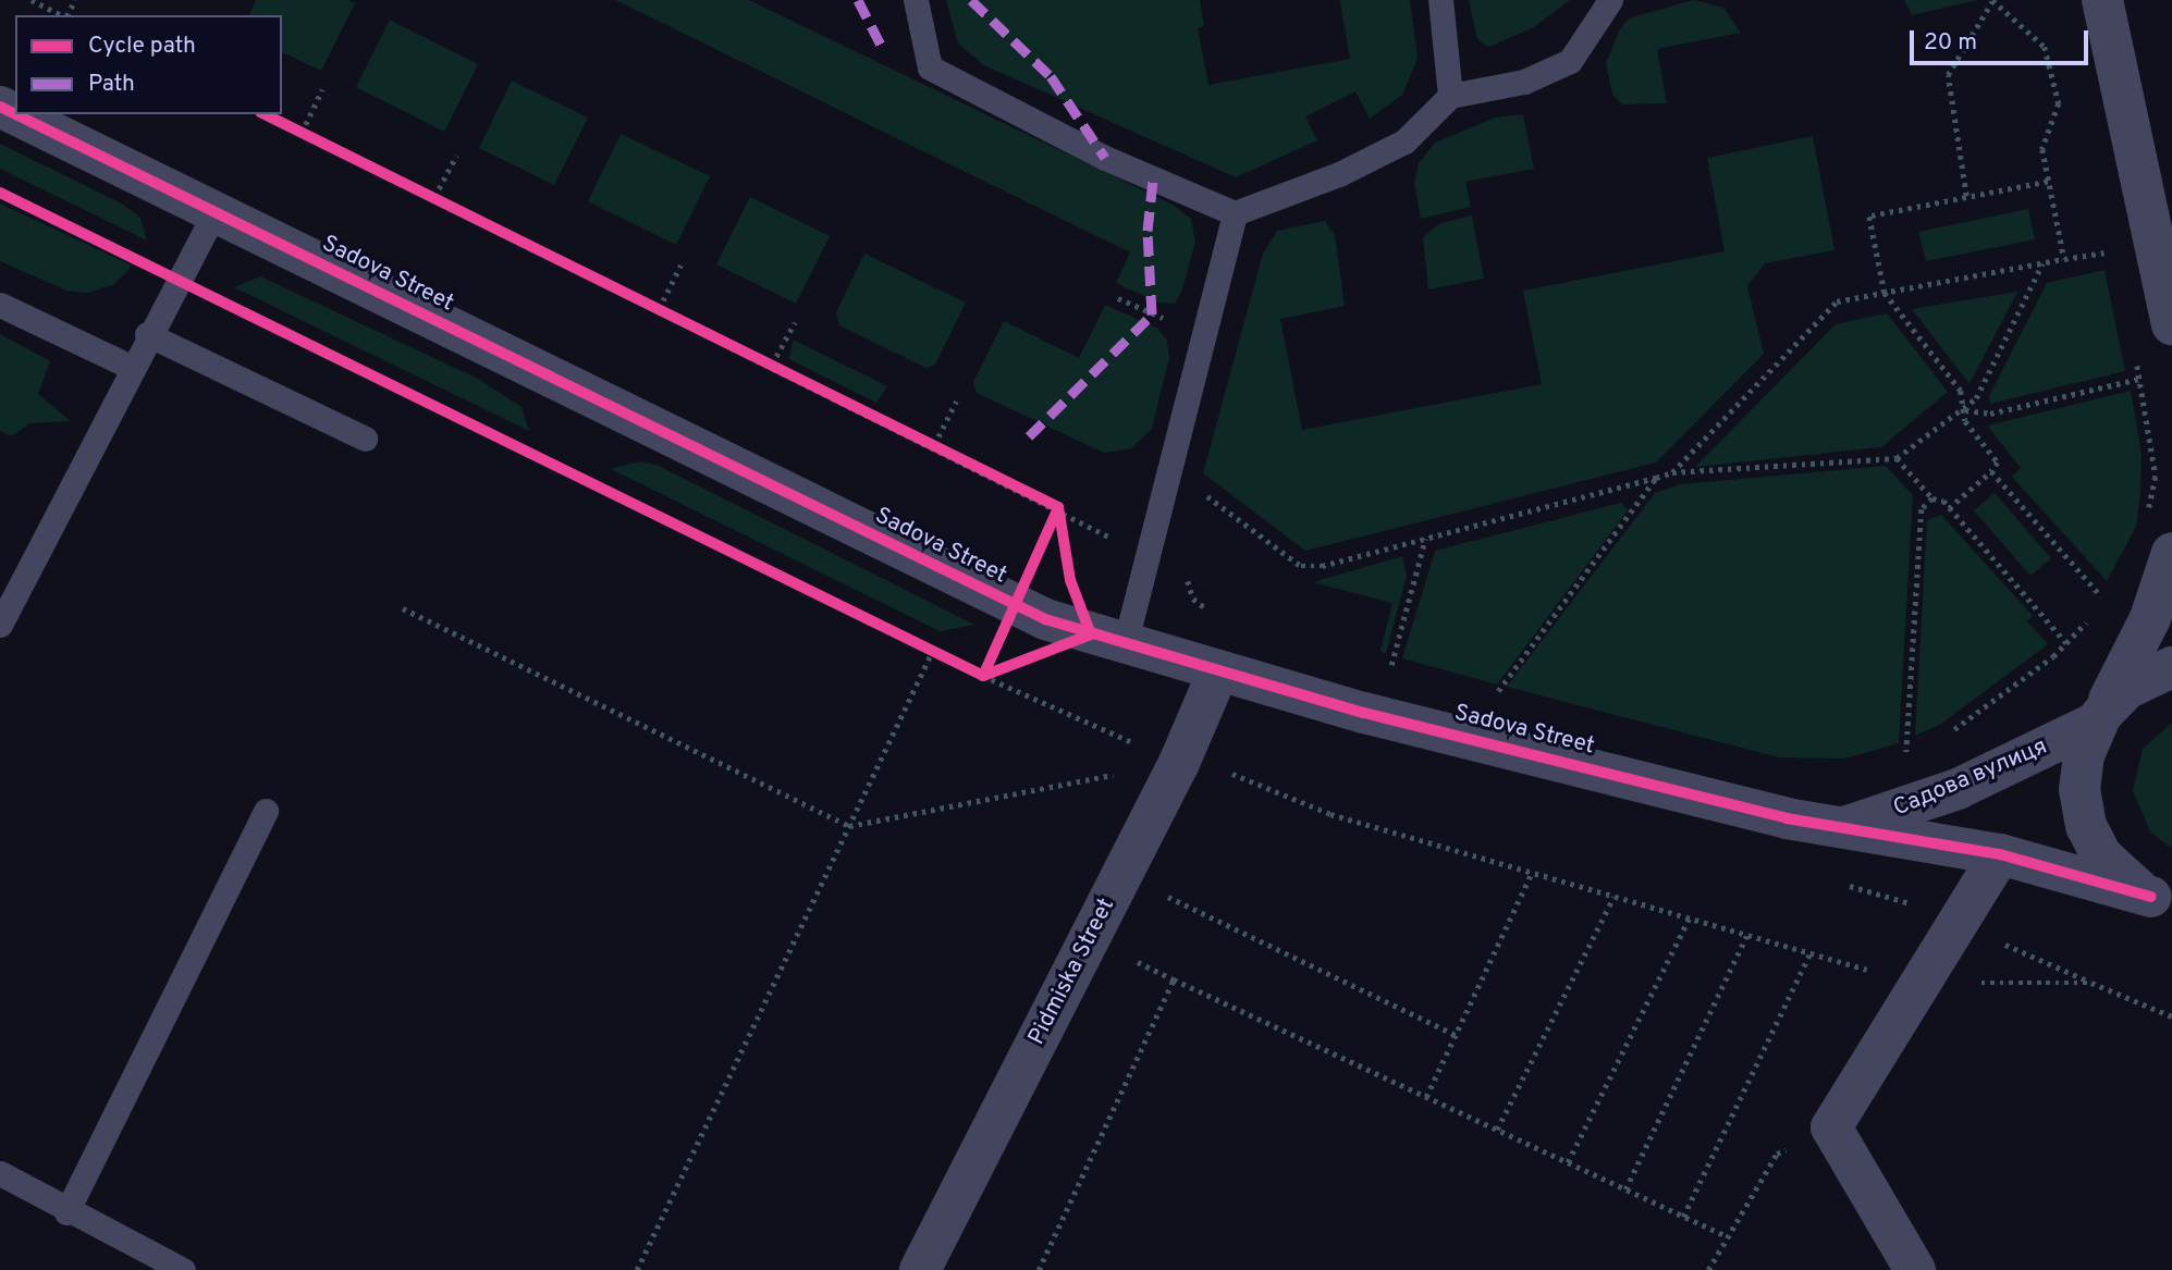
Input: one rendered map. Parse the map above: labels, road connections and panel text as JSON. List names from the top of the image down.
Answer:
{
  "streets": {
    "street": ["Sadova Street", "Садова вулиця", "Pidmiska Street"]
  },
  "crossings": [
    ["Sadova Street", "Садова вулиця"],
    ["Sadova Street", "Pidmiska Street"]
  ],
  "legend": ["Cycle path", "Path"],
  "scale_bar": "20 m"
}
